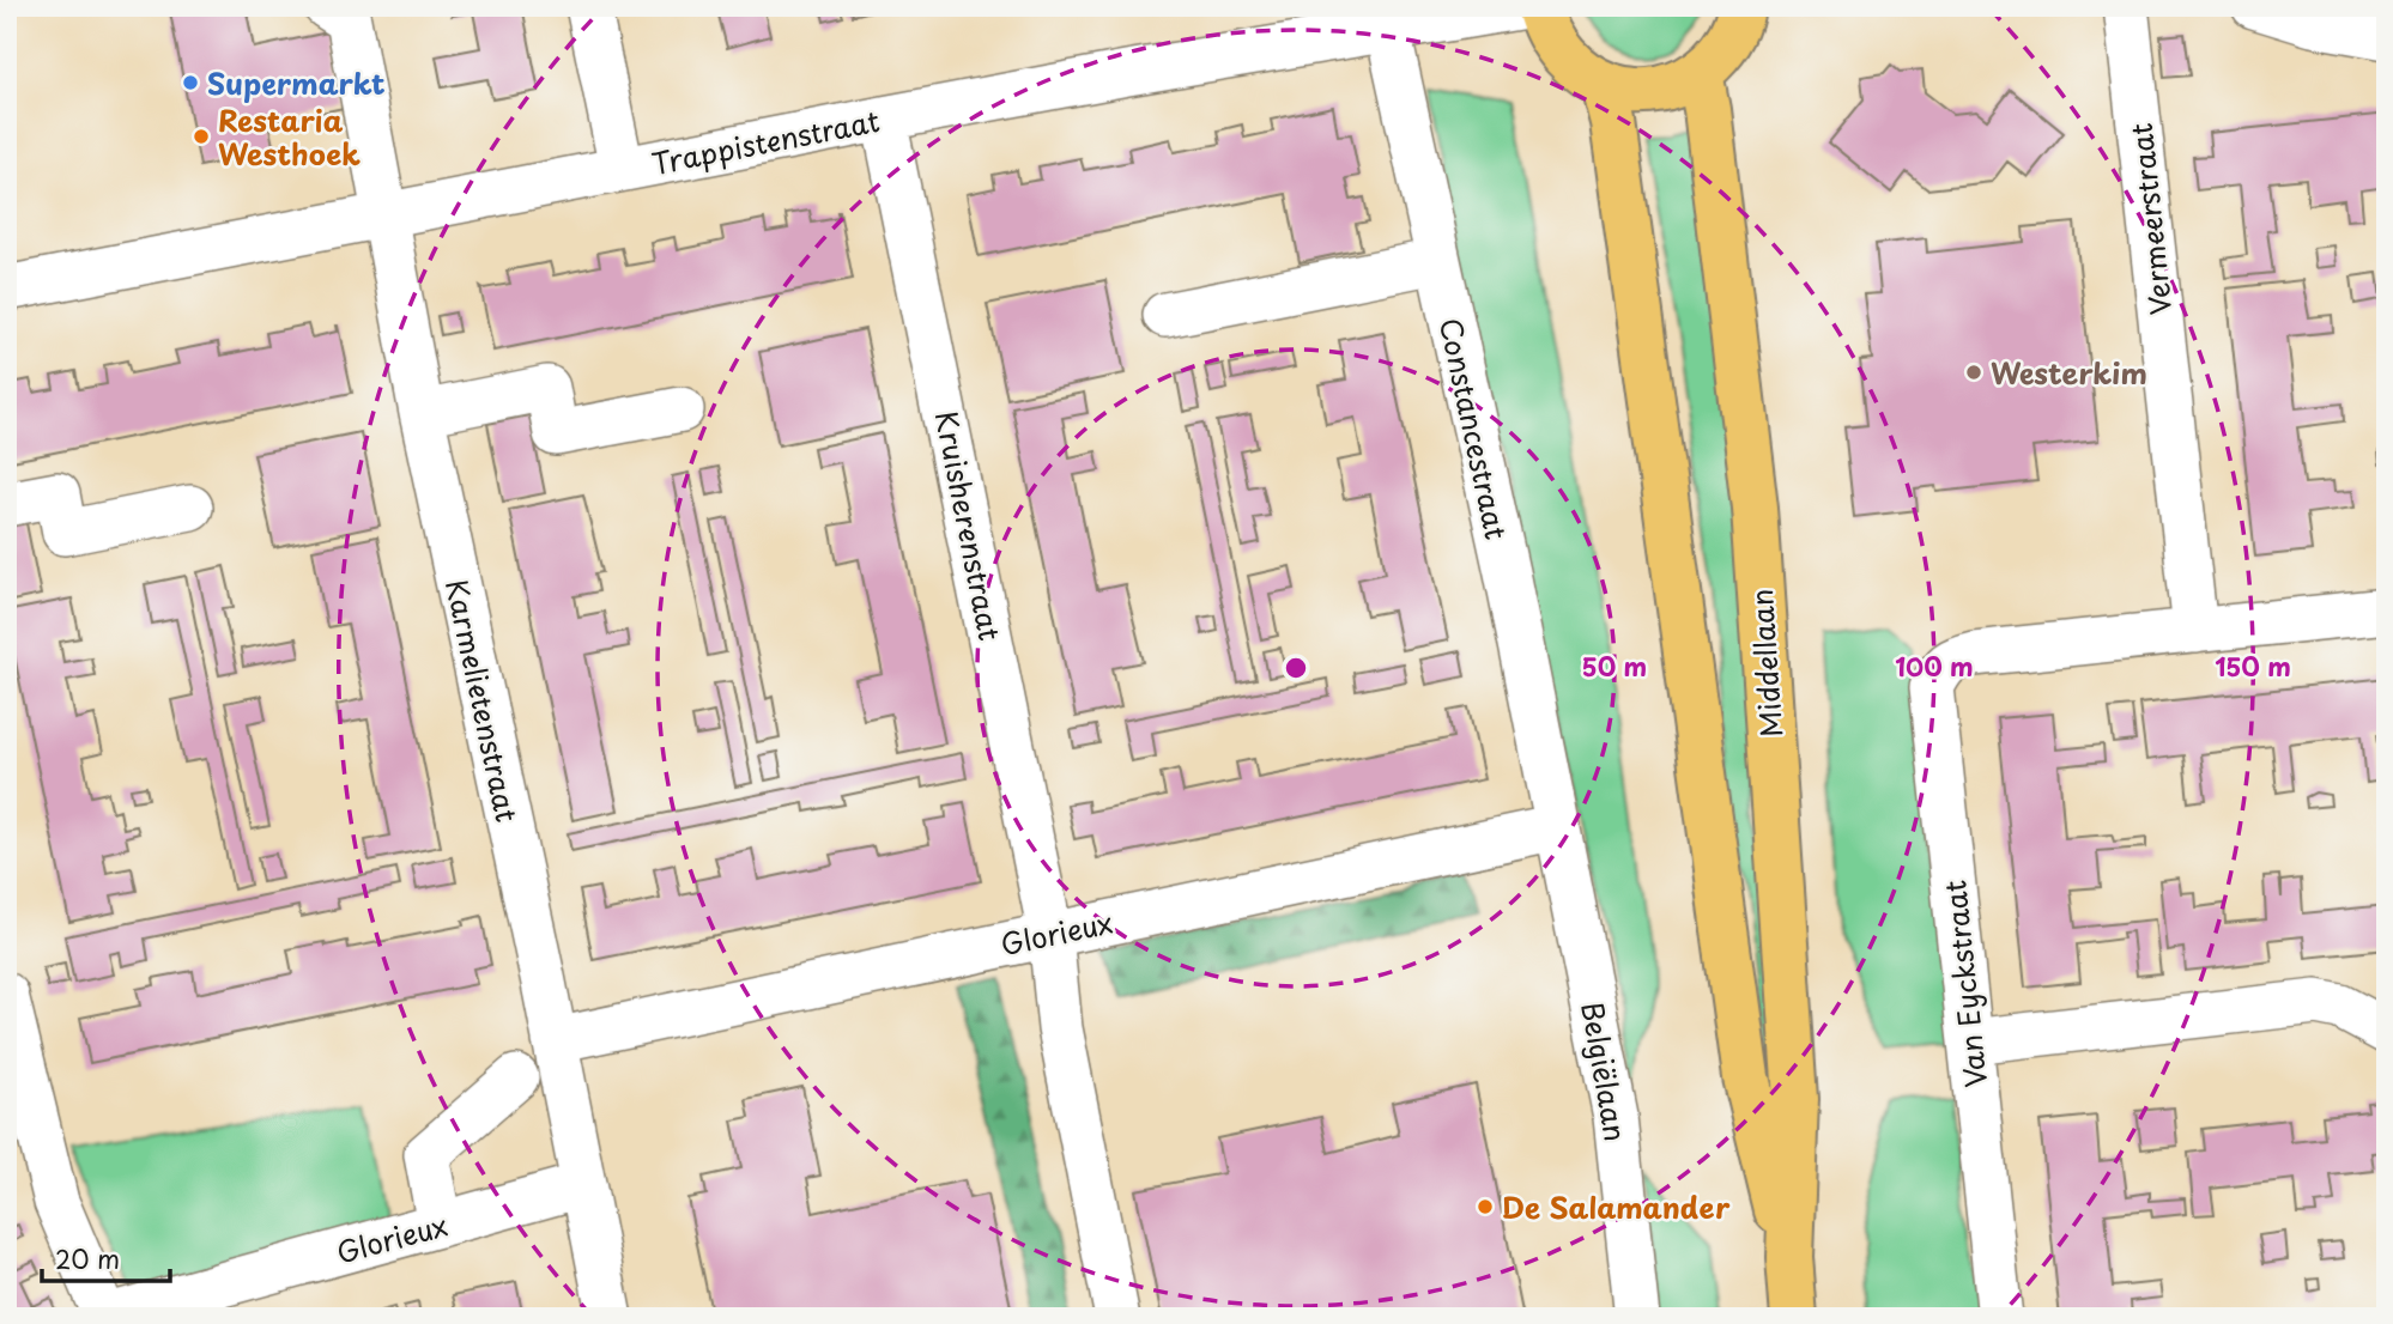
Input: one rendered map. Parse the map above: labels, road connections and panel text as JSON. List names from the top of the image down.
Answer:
{
  "streets": {
    "main road": ["Middellaan"],
    "street": [
      "Trappistenstraat",
      "Vermeerstraat",
      "Constancestraat",
      "Kruisherenstraat",
      "Karmelietenstraat",
      "Glorieux",
      "Van Eyckstraat",
      "Belgiëlaan"
    ]
  },
  "crossings": [
    ["Trappistenstraat", "Constancestraat"],
    ["Trappistenstraat", "Kruisherenstraat"],
    ["Trappistenstraat", "Karmelietenstraat"],
    ["Vermeerstraat", "Van Eyckstraat"],
    ["Constancestraat", "Glorieux"],
    ["Constancestraat", "Belgiëlaan"],
    ["Kruisherenstraat", "Glorieux"],
    ["Karmelietenstraat", "Glorieux"],
    ["Glorieux", "Belgiëlaan"]
  ],
  "places": [
    "Supermarkt",
    "Restaria Westhoek",
    "Westerkim",
    "De Salamander"
  ],
  "scale_bar": "20 m",
  "rings": ["50 m", "100 m", "150 m"]
}
